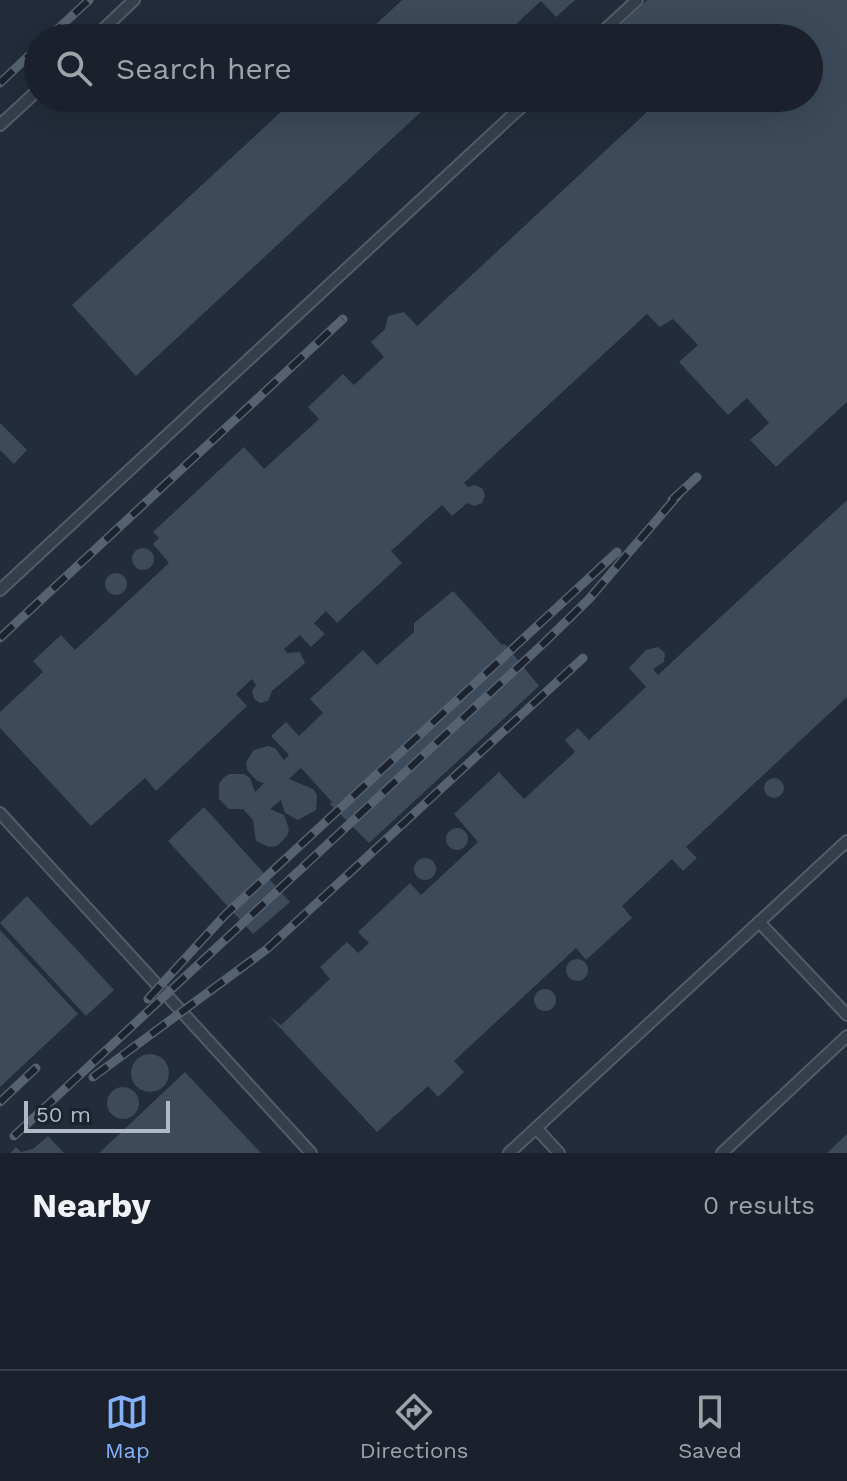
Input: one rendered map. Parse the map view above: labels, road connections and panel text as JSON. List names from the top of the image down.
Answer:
{
  "scale_bar": "50 m",
  "page": {
    "search": "Search here",
    "scale": "50 m",
    "heading": ["Nearby", "0 results"],
    "nav": ["Map", "Directions", "Saved"]
  }
}
